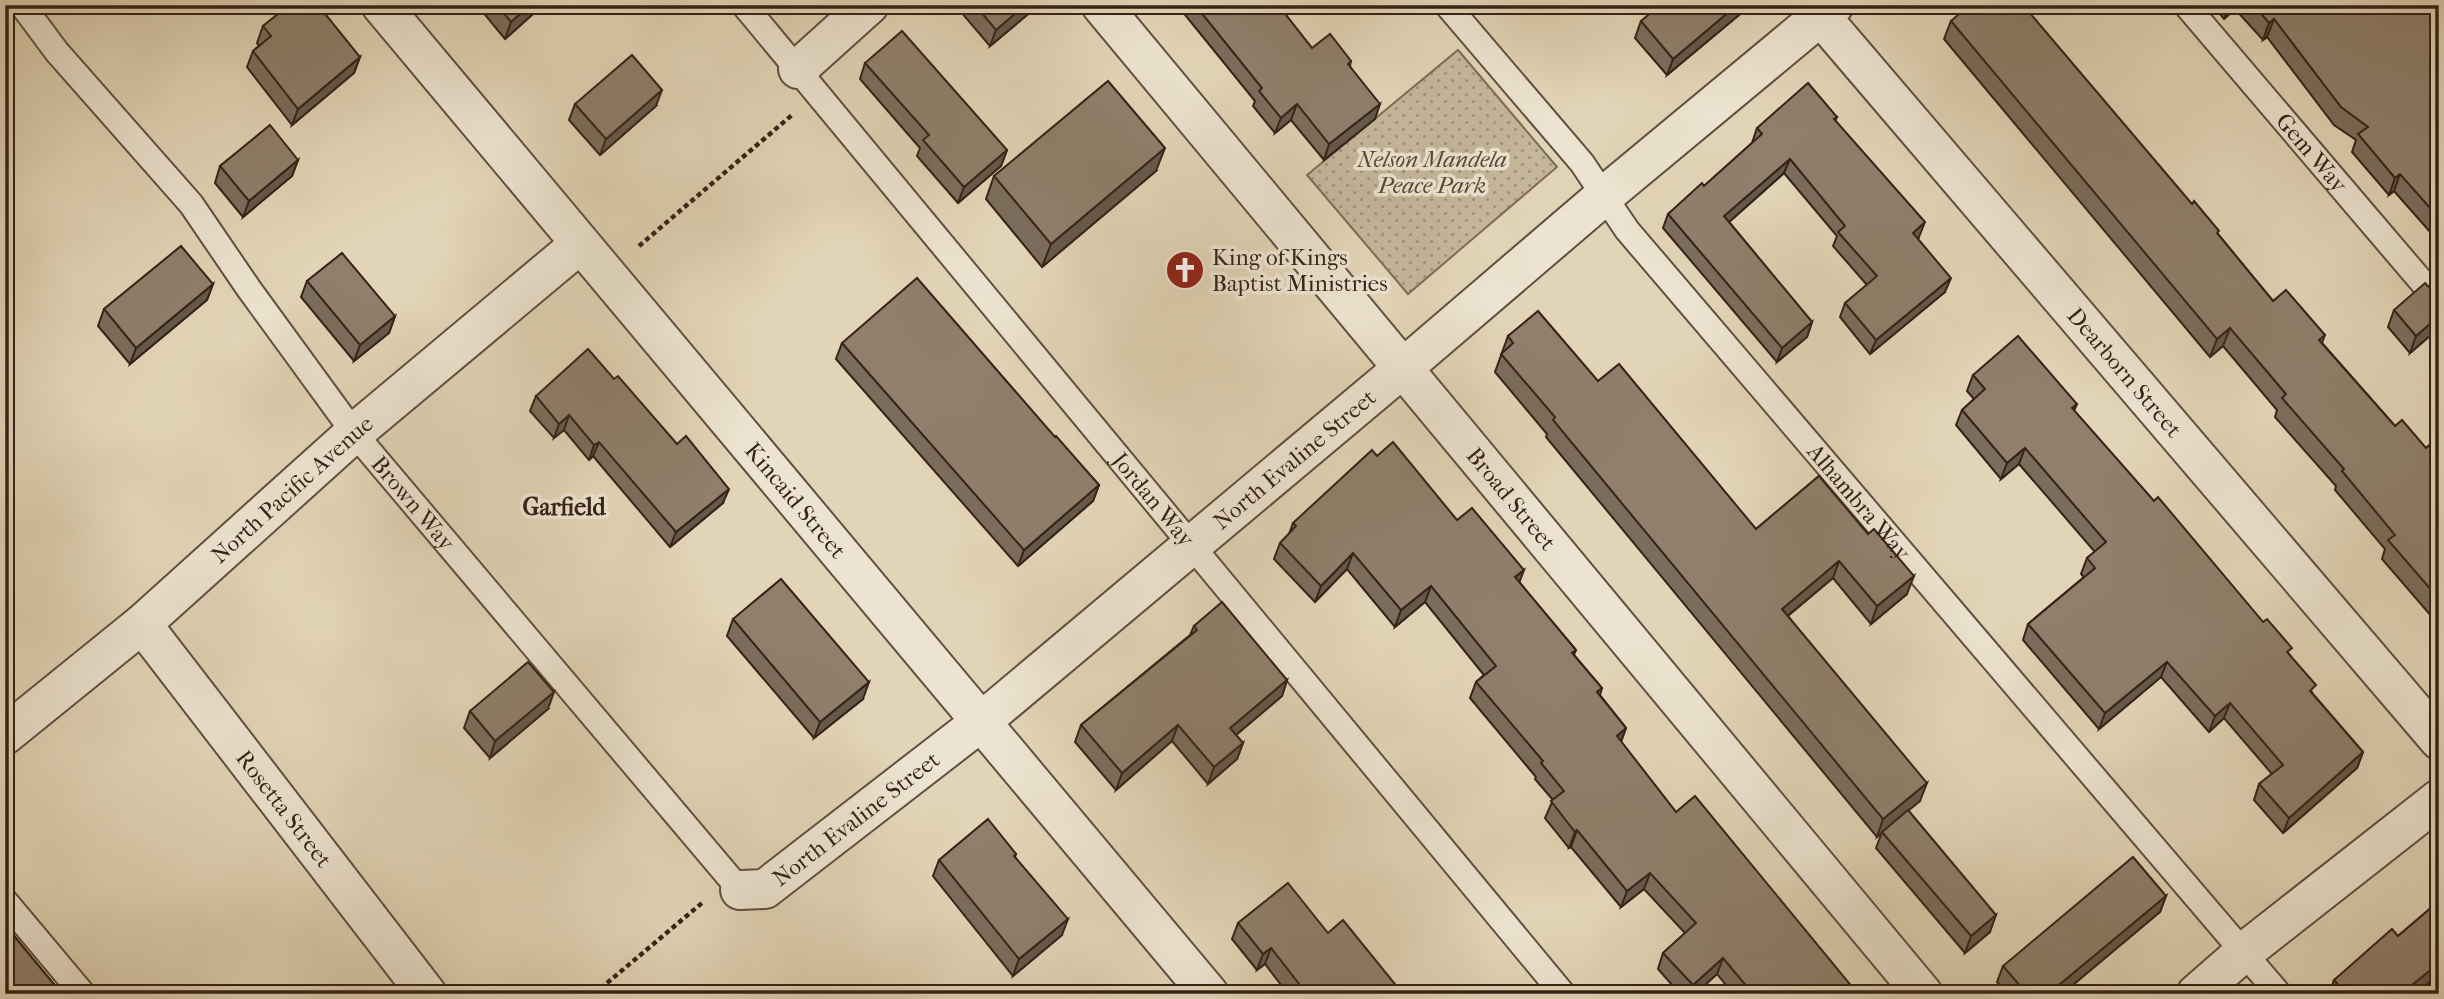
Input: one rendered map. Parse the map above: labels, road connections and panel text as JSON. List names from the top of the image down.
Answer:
{
  "streets": {
    "street": [
      "Dearborn Street",
      "North Evaline Street",
      "North Pacific Avenue",
      "Kincaid Street",
      "Broad Street",
      "Rosetta Street"
    ],
    "lane": [
      "Gem Way",
      "Jordan Way",
      "Alhambra Way",
      "Brown Way"
    ]
  },
  "crossings": [
    ["Dearborn Street", "North Evaline Street"],
    ["North Evaline Street", "Kincaid Street"],
    ["North Evaline Street", "Jordan Way"],
    ["North Evaline Street", "Broad Street"],
    ["North Evaline Street", "Alhambra Way"],
    ["North Evaline Street", "Brown Way"],
    ["North Pacific Avenue", "Kincaid Street"],
    ["North Pacific Avenue", "Brown Way"],
    ["North Pacific Avenue", "Rosetta Street"]
  ],
  "districts": ["Garfield"],
  "parks": ["Nelson Mandela Peace Park"],
  "places": {
    "church": ["King of Kings Baptist Ministries"]
  }
}
